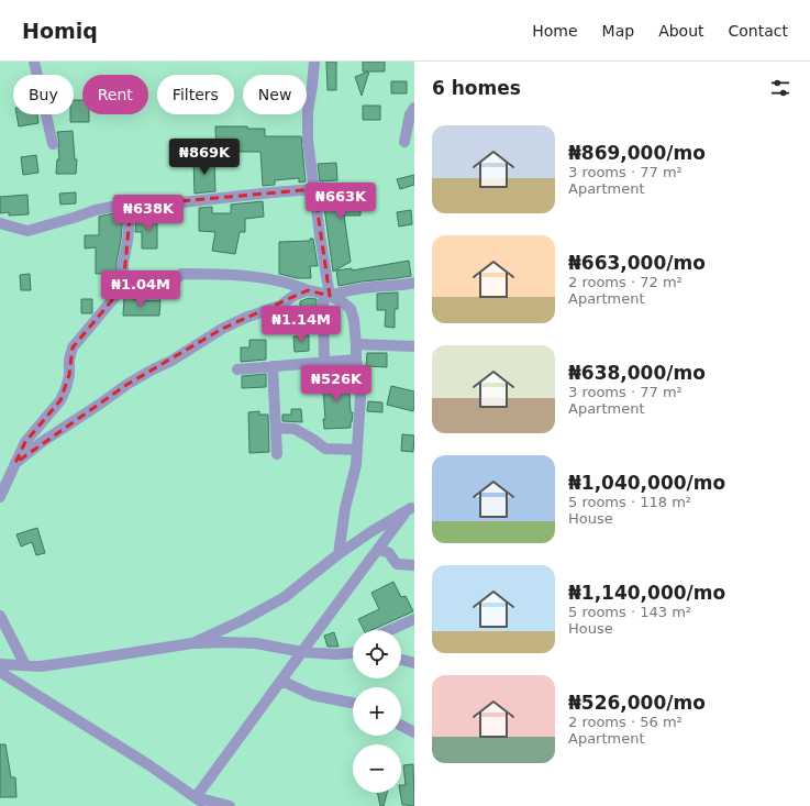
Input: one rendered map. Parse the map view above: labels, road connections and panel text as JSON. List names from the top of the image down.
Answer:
{
  "page": {
    "header": "Homiq",
    "nav": [
      "Home",
      "Map",
      "About",
      "Contact"
    ],
    "heading": "6 homes",
    "chip": [
      "Buy",
      "Rent",
      "Filters",
      "New"
    ],
    "list": [
      {
        "name": "₦869,000/mo",
        "note": "3 rooms · 77 m² · Apartment"
      },
      {
        "name": "₦663,000/mo",
        "note": "2 rooms · 72 m² · Apartment"
      },
      {
        "name": "₦638,000/mo",
        "note": "3 rooms · 77 m² · Apartment"
      },
      {
        "name": "₦1,040,000/mo",
        "note": "5 rooms · 118 m² · House"
      },
      {
        "name": "₦1,140,000/mo",
        "note": "5 rooms · 143 m² · House"
      },
      {
        "name": "₦526,000/mo",
        "note": "2 rooms · 56 m² · Apartment"
      }
    ],
    "price": [
      "₦869K",
      "₦663K",
      "₦638K",
      "₦1.04M",
      "₦1.14M",
      "₦526K"
    ],
    "map_buttons": ["+", "−"]
  }
}
